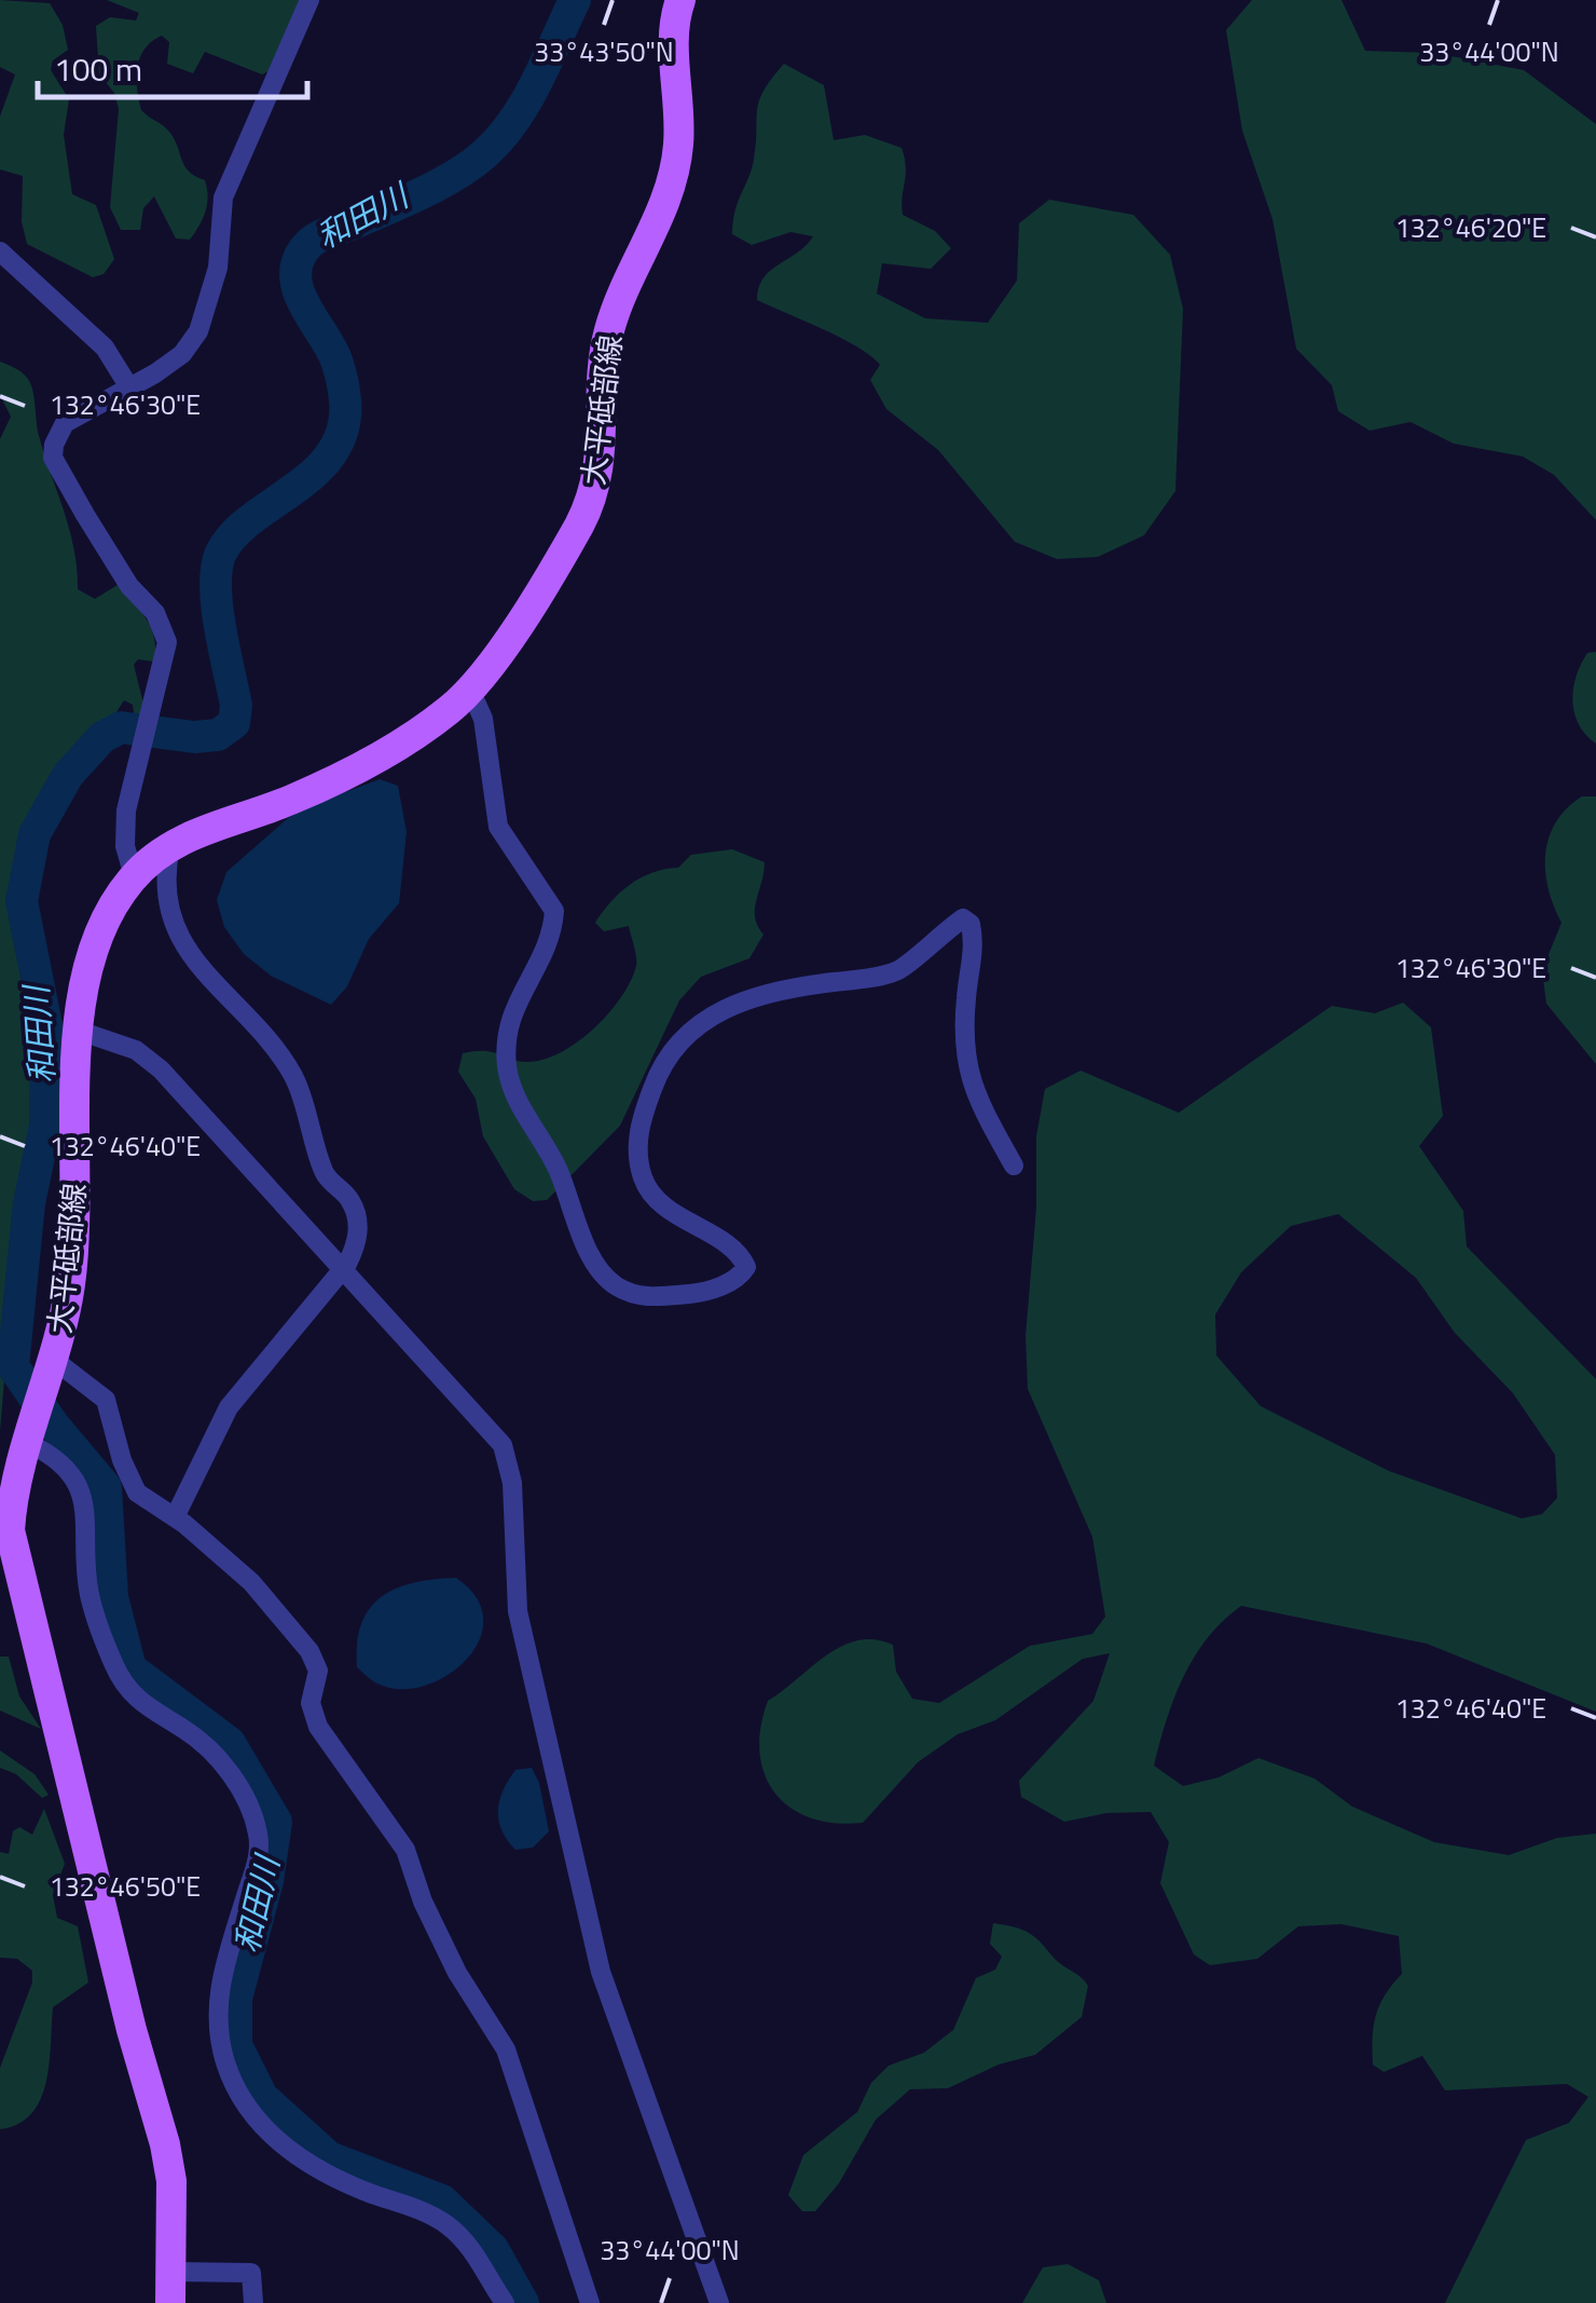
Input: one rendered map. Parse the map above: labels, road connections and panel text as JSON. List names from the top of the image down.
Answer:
{
  "streets": {
    "main road": ["大平砥部線"]
  },
  "water": ["和田川"],
  "scale_bar": "100 m",
  "coordinates": [
    "33°44'00\"N",
    "33°43'50\"N",
    "132°46'20\"E",
    "132°46'30\"E",
    "132°46'40\"E",
    "132°46'50\"E"
  ]
}
